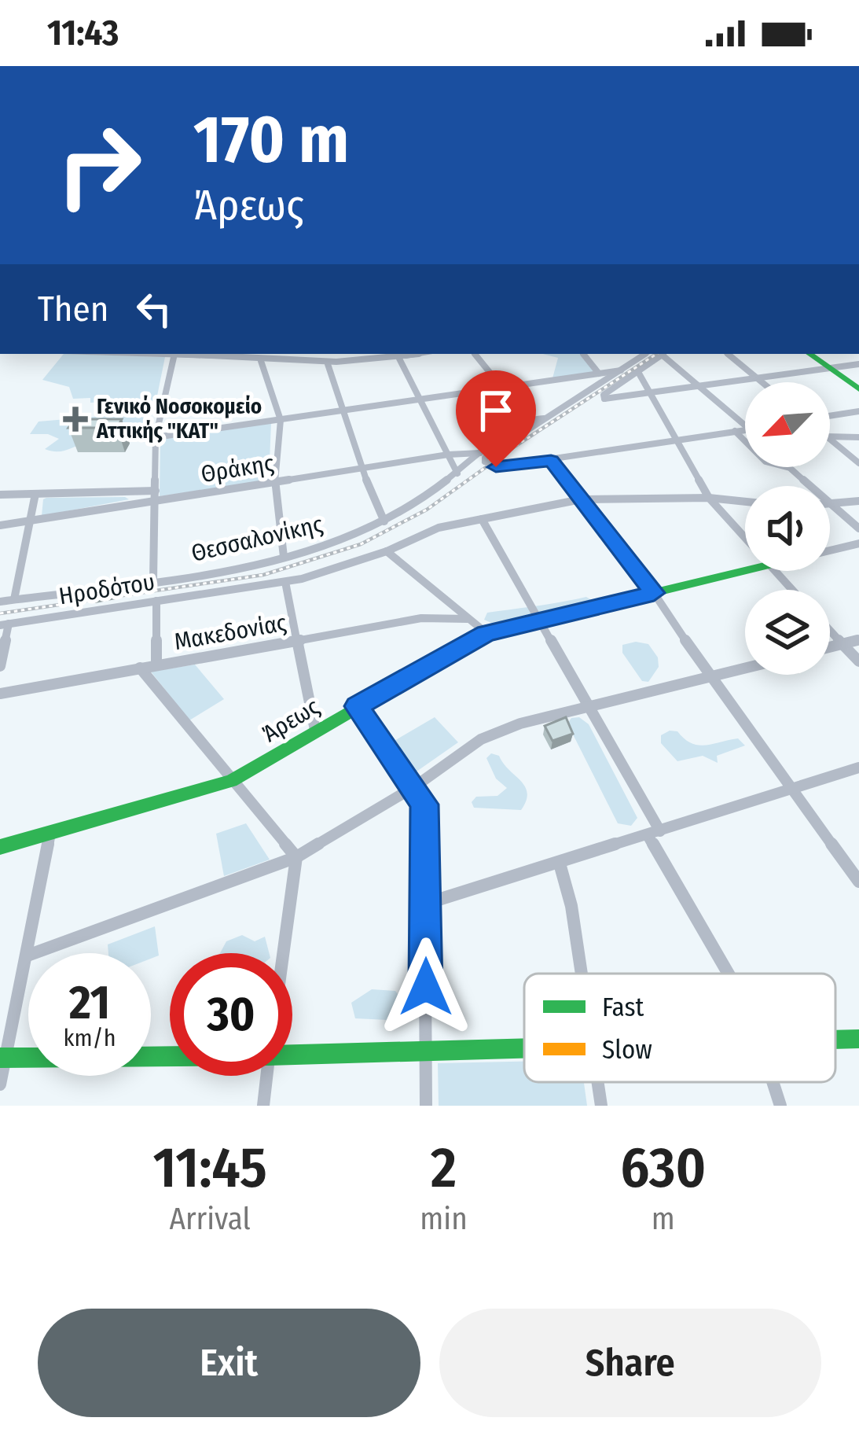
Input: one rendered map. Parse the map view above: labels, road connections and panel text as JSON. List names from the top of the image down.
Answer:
{
  "streets": {
    "street": [
      "Θράκης",
      "Θεσσαλονίκης",
      "Ηροδότου",
      "Μακεδονίας",
      "Άρεως"
    ]
  },
  "crossings": [
    ["Θράκης", "Θεσσαλονίκης"]
  ],
  "places": {
    "health": ["Γενικό Νοσοκομείο Αττικής \"ΚΑΤ\""]
  },
  "legend": ["Fast", "Slow"],
  "north": "bottom left",
  "page": {
    "status": "11:43",
    "turn": ["170 m", "Άρεως"],
    "then": "Then",
    "speed": "21 km/h",
    "limit": "30",
    "eta": [
      "11:45",
      "Arrival",
      "2",
      "min",
      "630",
      "m"
    ],
    "buttons": ["Exit", "Share"]
  }
}
